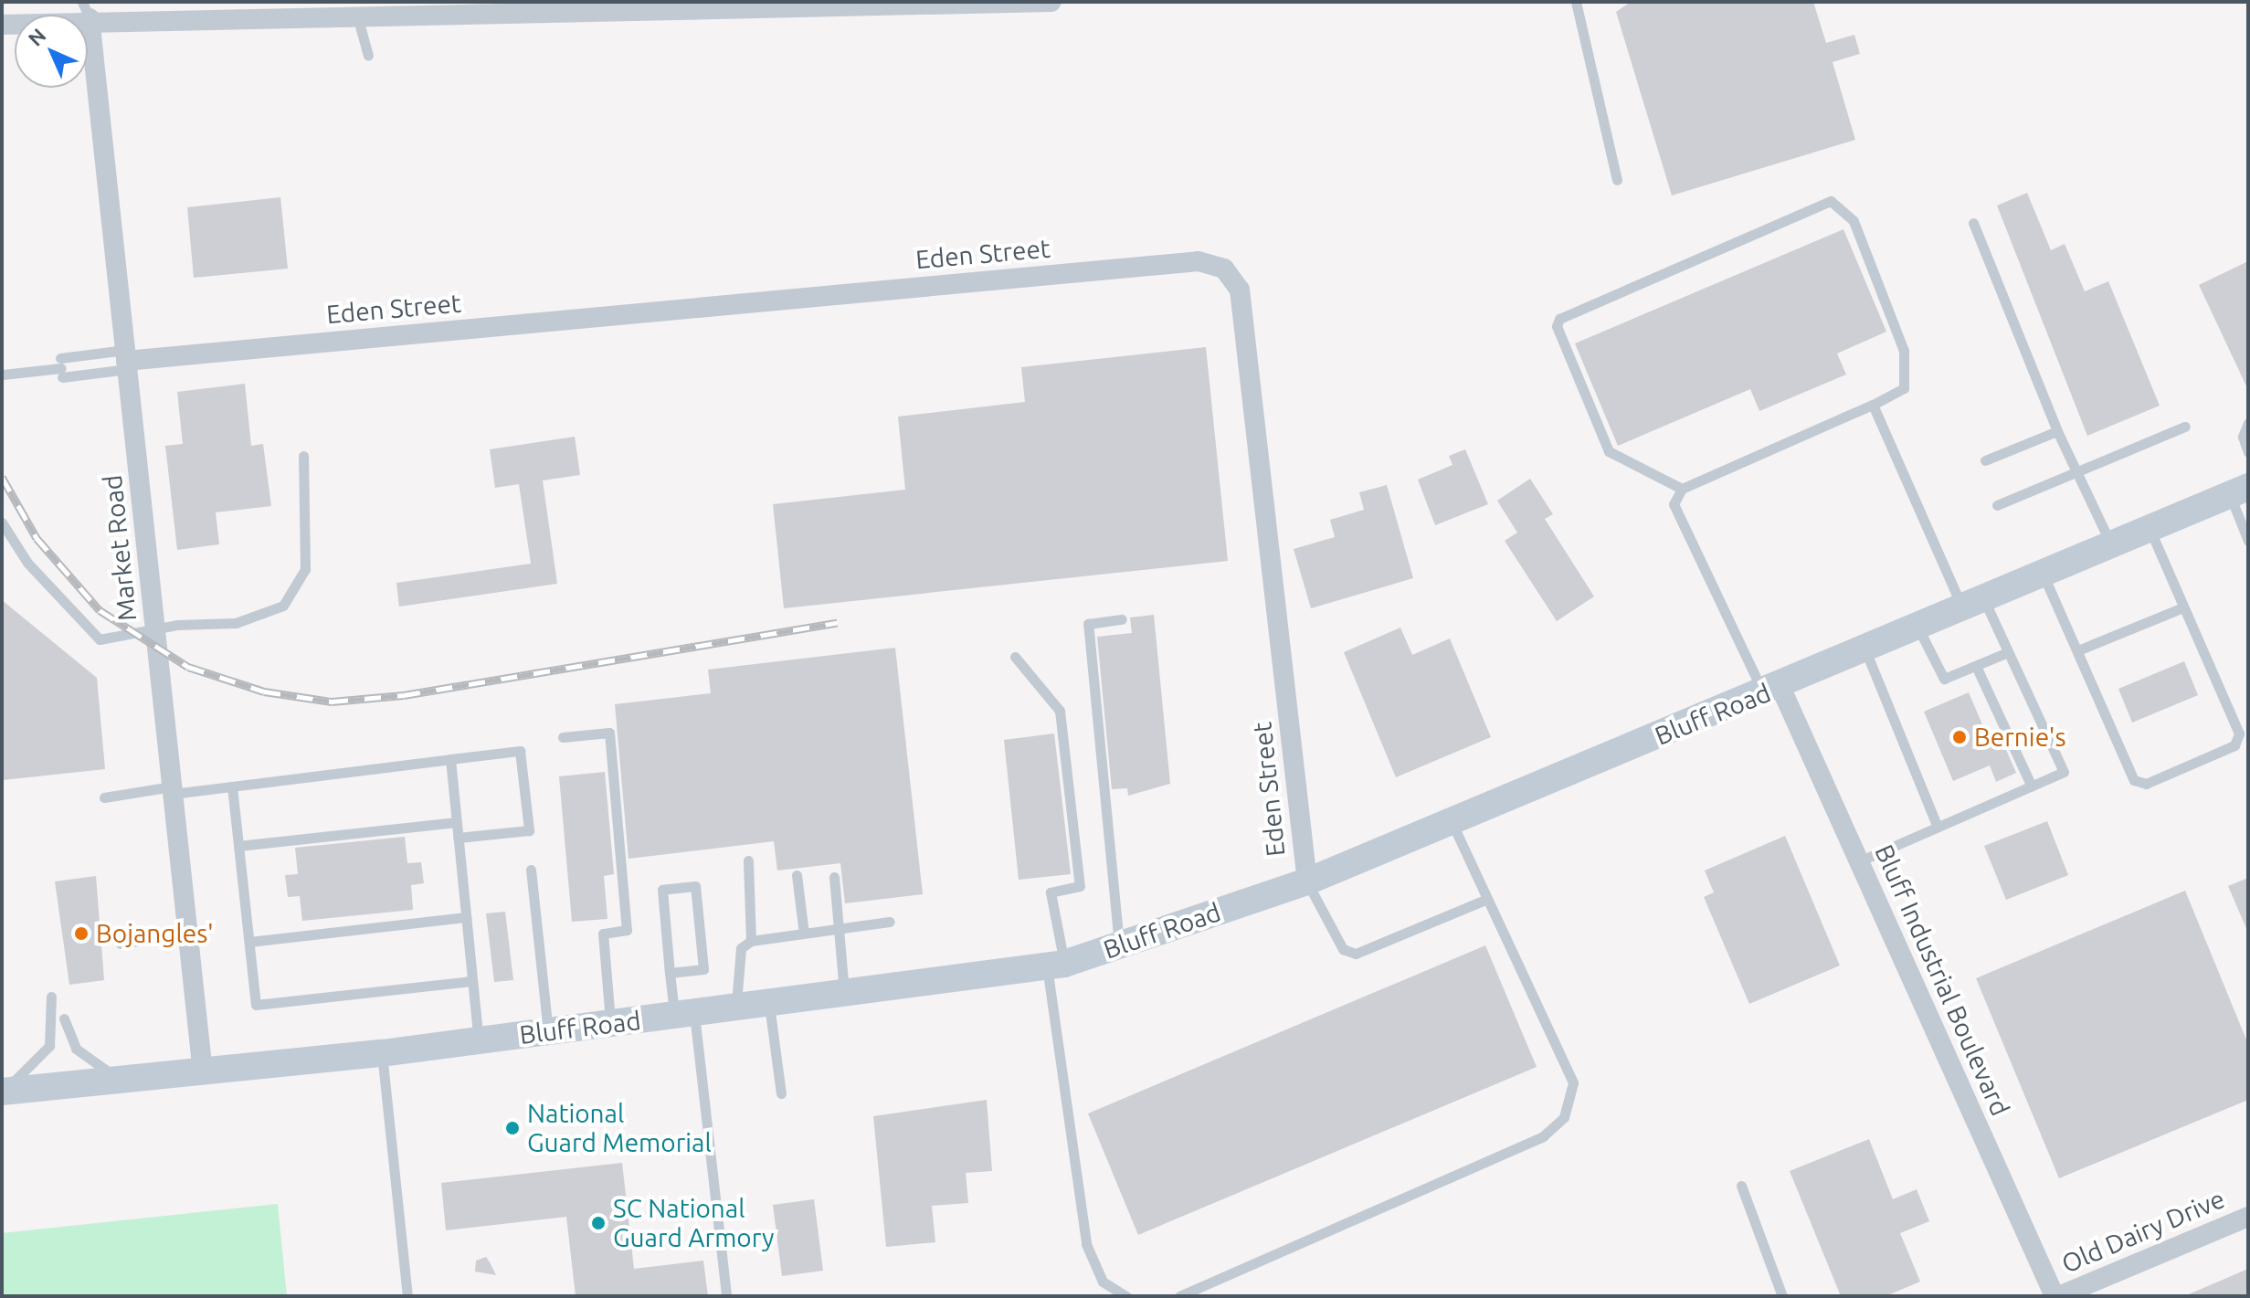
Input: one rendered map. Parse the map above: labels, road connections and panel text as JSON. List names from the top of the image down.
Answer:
{
  "streets": {
    "main road": ["Bluff Road"],
    "street": [
      "Eden Street",
      "Market Road",
      "Bluff Industrial Boulevard",
      "Old Dairy Drive"
    ]
  },
  "crossings": [
    ["Eden Street", "Market Road"],
    ["Eden Street", "Bluff Road"],
    ["Market Road", "Bluff Road"],
    ["Bluff Road", "Bluff Industrial Boulevard"],
    ["Bluff Industrial Boulevard", "Old Dairy Drive"]
  ],
  "places": [
    "Bernie's",
    "Bojangles'",
    "National Guard Memorial",
    "SC National Guard Armory"
  ],
  "north": "top left"
}
